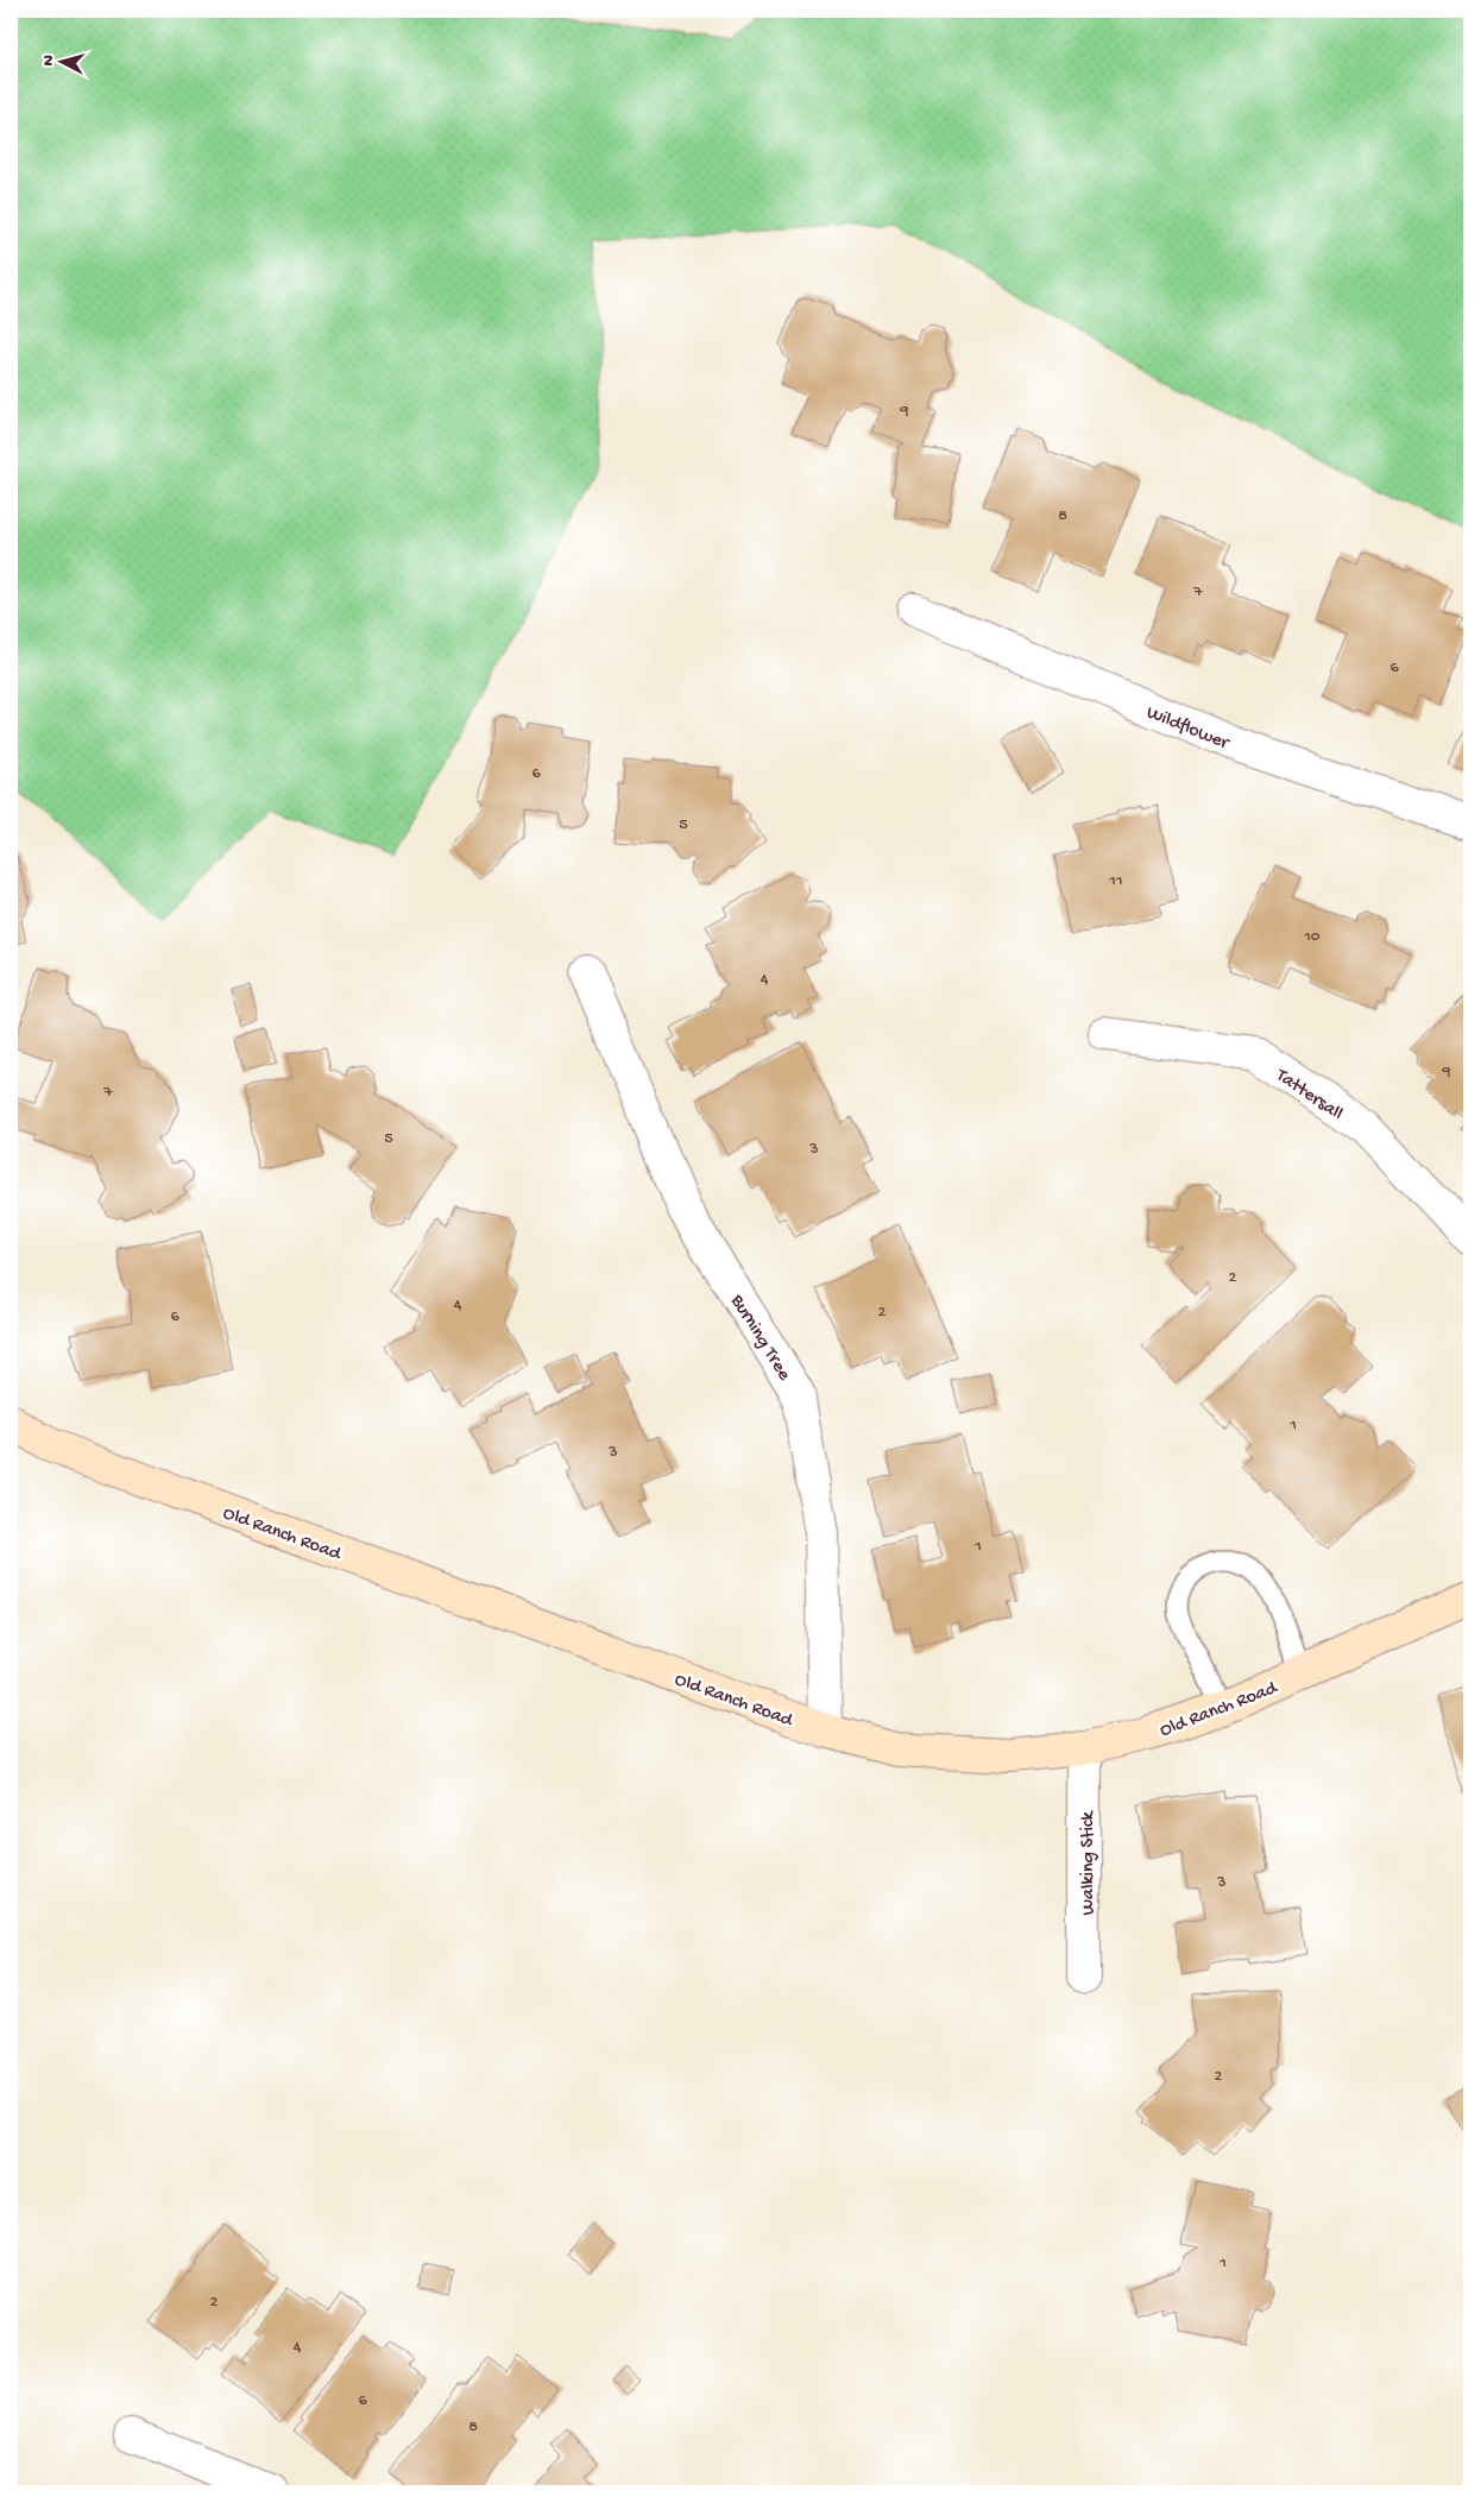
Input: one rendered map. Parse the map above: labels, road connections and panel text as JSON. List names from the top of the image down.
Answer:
{
  "streets": {
    "street": [
      "Wildflower",
      "Tattersall",
      "Burning Tree",
      "Old Ranch Road",
      "Walking Stick"
    ]
  },
  "crossings": [
    ["Burning Tree", "Old Ranch Road"],
    ["Old Ranch Road", "Walking Stick"]
  ],
  "house_numbers": [
    "9",
    "8",
    "7",
    "6",
    "6",
    "5",
    "11",
    "10",
    "4",
    "9",
    "7",
    "5",
    "3",
    "2",
    "4",
    "2",
    "6",
    "1",
    "3",
    "1",
    "3",
    "2",
    "1",
    "2",
    "4",
    "6",
    "8"
  ],
  "north": "left"
}
